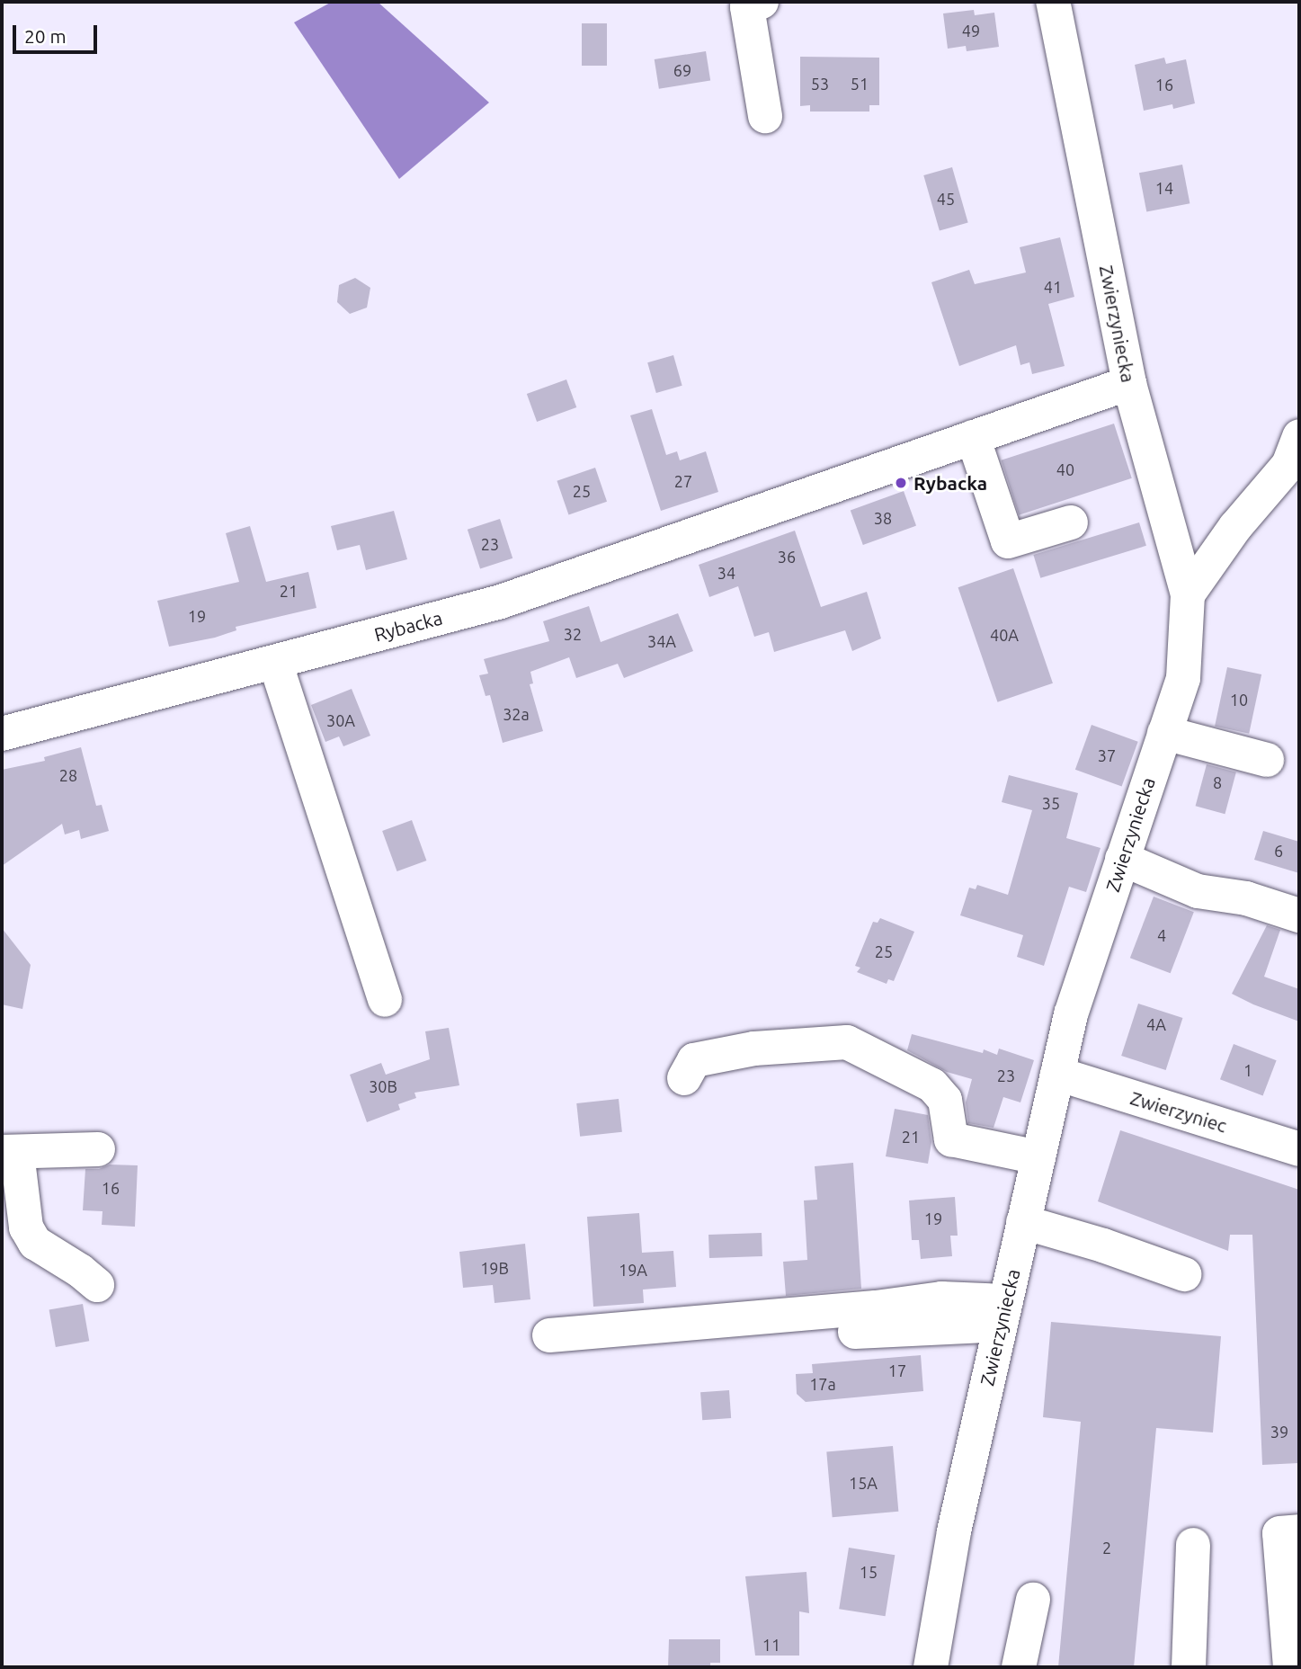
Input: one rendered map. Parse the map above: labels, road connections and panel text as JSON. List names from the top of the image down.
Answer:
{
  "streets": {
    "street": ["Zwierzyniecka", "Rybacka", "Zwierzyniec"]
  },
  "crossings": [
    ["Zwierzyniecka", "Rybacka"],
    ["Zwierzyniecka", "Zwierzyniec"]
  ],
  "places": ["Rybacka"],
  "house_numbers": [
    "49",
    "69",
    "53",
    "51",
    "16",
    "14",
    "45",
    "41",
    "40",
    "27",
    "25",
    "38",
    "23",
    "36",
    "34",
    "21",
    "19",
    "32",
    "40A",
    "34A",
    "10",
    "32a",
    "30A",
    "37",
    "28",
    "8",
    "35",
    "6",
    "4",
    "25",
    "4A",
    "1",
    "23",
    "30B",
    "21",
    "16",
    "19",
    "19B",
    "19A",
    "17",
    "17a",
    "39",
    "15A",
    "2",
    "15",
    "11"
  ],
  "scale_bar": "20 m"
}
